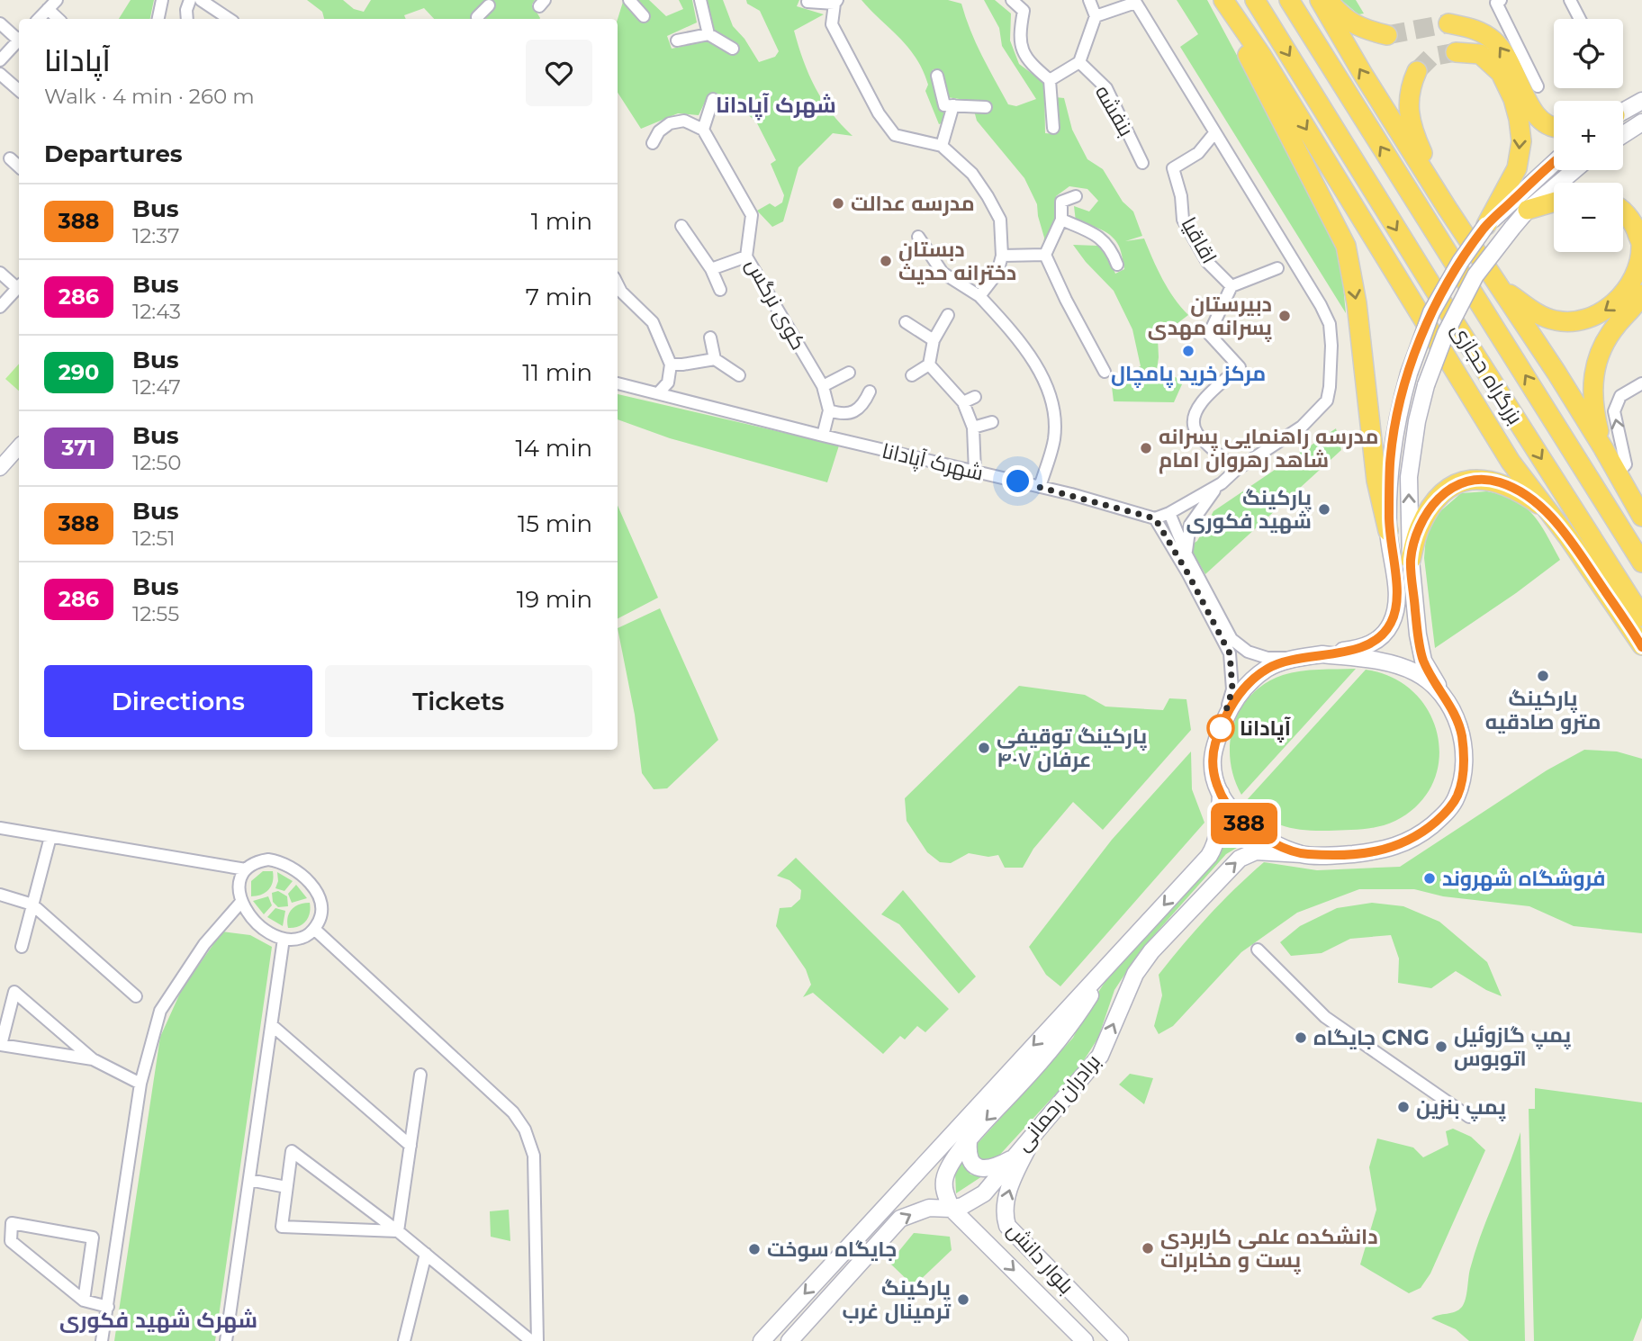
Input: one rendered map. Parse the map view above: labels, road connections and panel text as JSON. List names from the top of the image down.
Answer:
{
  "streets": {
    "highway": ["بزرگراه حجازی"],
    "main road": ["برادران رحمانی", "بلوار دانش"],
    "street": [
      "بنفشه",
      "اقاقیا",
      "کوی نرگس",
      "شهرک آپادانا"
    ]
  },
  "crossings": [
    ["برادران رحمانی", "بلوار دانش"]
  ],
  "districts": ["شهرک آپادانا", "شهرک شهید فکوری"],
  "places": [
    "مدرسه عدالت",
    "دبستان دخترانه حدیث",
    "دبیرستان پسرانه مهدی",
    "مرکز خرید پامچال",
    "مدرسه راهنمایی پسرانه شاهد رهروان امام",
    "پارکینگ شهید فکوری",
    "پارکینگ مترو صادقیه",
    "آپادانا",
    "پارکینگ توقیفی عرفان ۴۰۷",
    "فروشگاه شهروند",
    "جایگاه CNG",
    "پمپ گازوئیل اتوبوس",
    "پمپ بنزین",
    "دانشکده علمی کاربردی پست و مخابرات",
    "جایگاه سوخت",
    "پارکینگ ترمینال غرب"
  ],
  "lines": ["bus line 388"],
  "page": {
    "on_map": "388",
    "map_buttons": ["+", "−"],
    "heading": [
      ["آپادانا", "Walk · 4 min · 260 m"],
      "Departures"
    ],
    "list": [
      {
        "mark": "388",
        "name": "Bus",
        "note": "12:37",
        "value": "1 min"
      },
      {
        "mark": "286",
        "name": "Bus",
        "note": "12:43",
        "value": "7 min"
      },
      {
        "mark": "290",
        "name": "Bus",
        "note": "12:47",
        "value": "11 min"
      },
      {
        "mark": "371",
        "name": "Bus",
        "note": "12:50",
        "value": "14 min"
      },
      {
        "mark": "388",
        "name": "Bus",
        "note": "12:51",
        "value": "15 min"
      },
      {
        "mark": "286",
        "name": "Bus",
        "note": "12:55",
        "value": "19 min"
      }
    ],
    "buttons": ["Directions", "Tickets"]
  }
}
